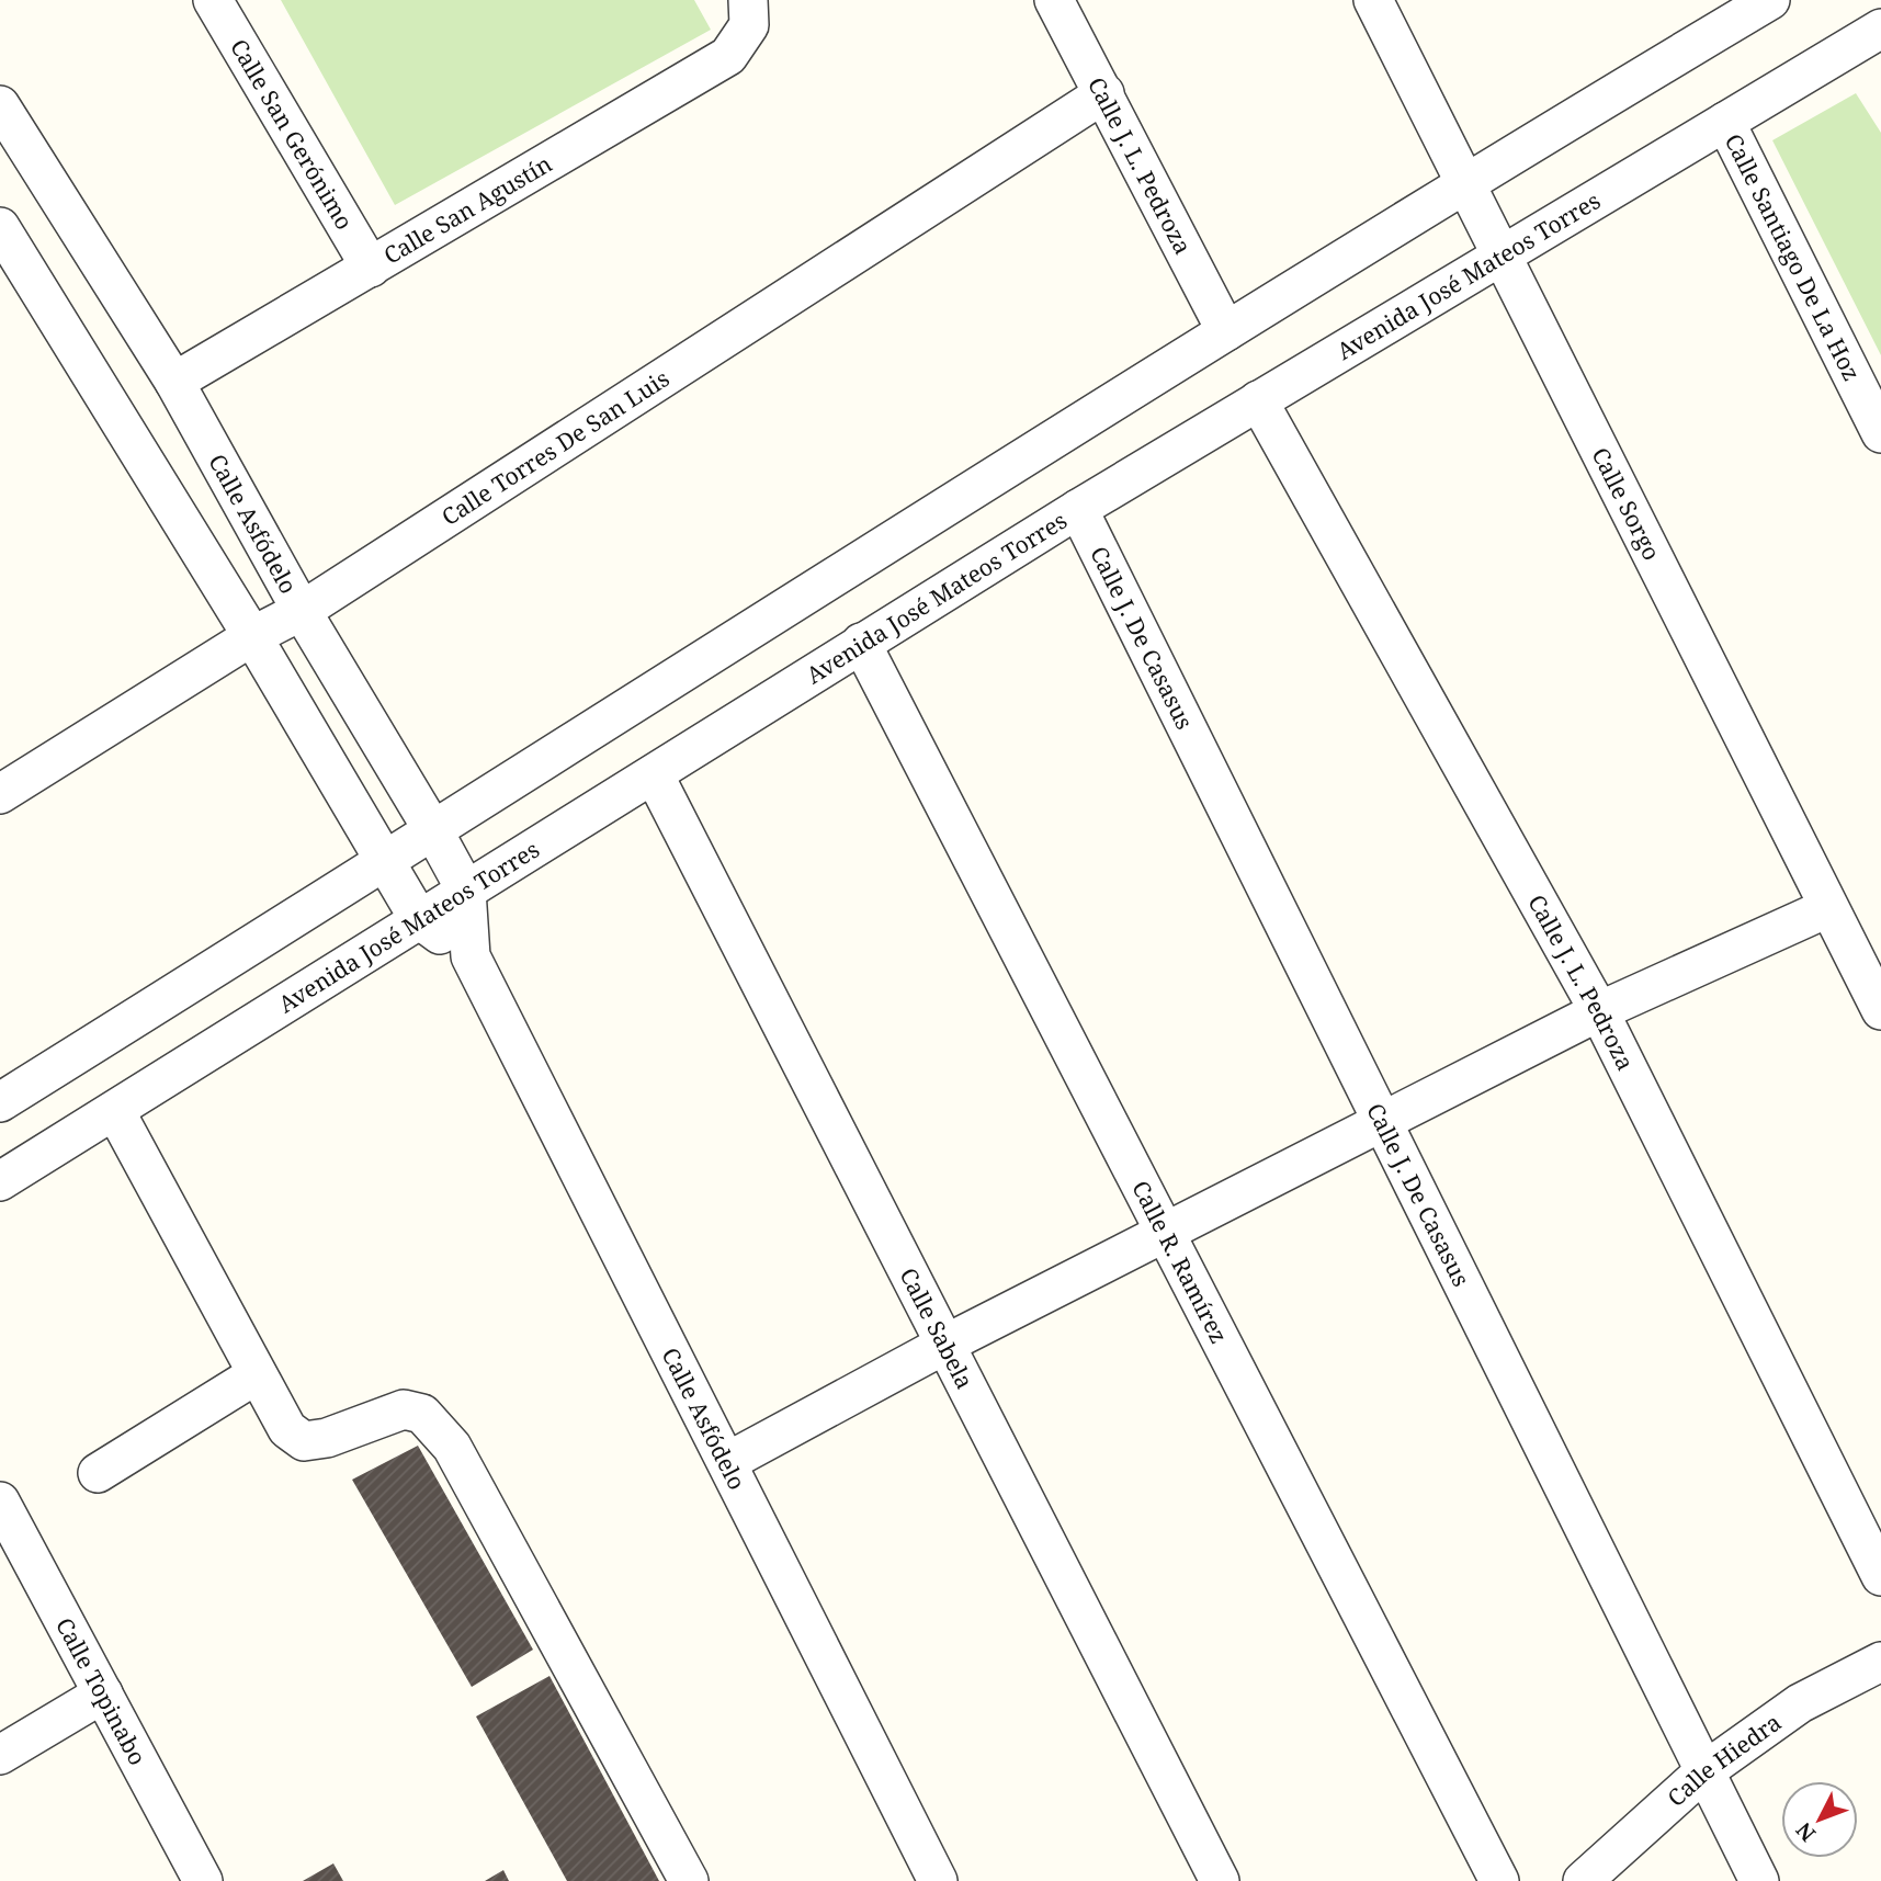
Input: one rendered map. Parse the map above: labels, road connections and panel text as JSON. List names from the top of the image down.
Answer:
{
  "streets": {
    "street": [
      "Calle San Gerónimo",
      "Calle J. L. Pedroza",
      "Calle San Agustín",
      "Calle Santiago De La Hoz",
      "Avenida José Mateos Torres",
      "Calle Torres De San Luis",
      "Calle Sorgo",
      "Calle Asfódelo",
      "Calle J. De Casasus",
      "Calle R. Ramírez",
      "Calle Sabela",
      "Calle Topinabo",
      "Calle Hiedra"
    ]
  },
  "crossings": [
    ["Calle San Gerónimo", "Calle San Agustín"],
    ["Calle J. L. Pedroza", "Avenida José Mateos Torres"],
    ["Calle J. L. Pedroza", "Calle Torres De San Luis"],
    ["Calle San Agustín", "Calle Asfódelo"],
    ["Calle Santiago De La Hoz", "Avenida José Mateos Torres"],
    ["Avenida José Mateos Torres", "Calle Sorgo"],
    ["Avenida José Mateos Torres", "Calle Asfódelo"],
    ["Avenida José Mateos Torres", "Calle J. De Casasus"],
    ["Avenida José Mateos Torres", "Calle R. Ramírez"],
    ["Avenida José Mateos Torres", "Calle Sabela"],
    ["Calle Torres De San Luis", "Calle Asfódelo"],
    ["Calle J. De Casasus", "Calle Hiedra"]
  ],
  "north": "bottom left"
}
